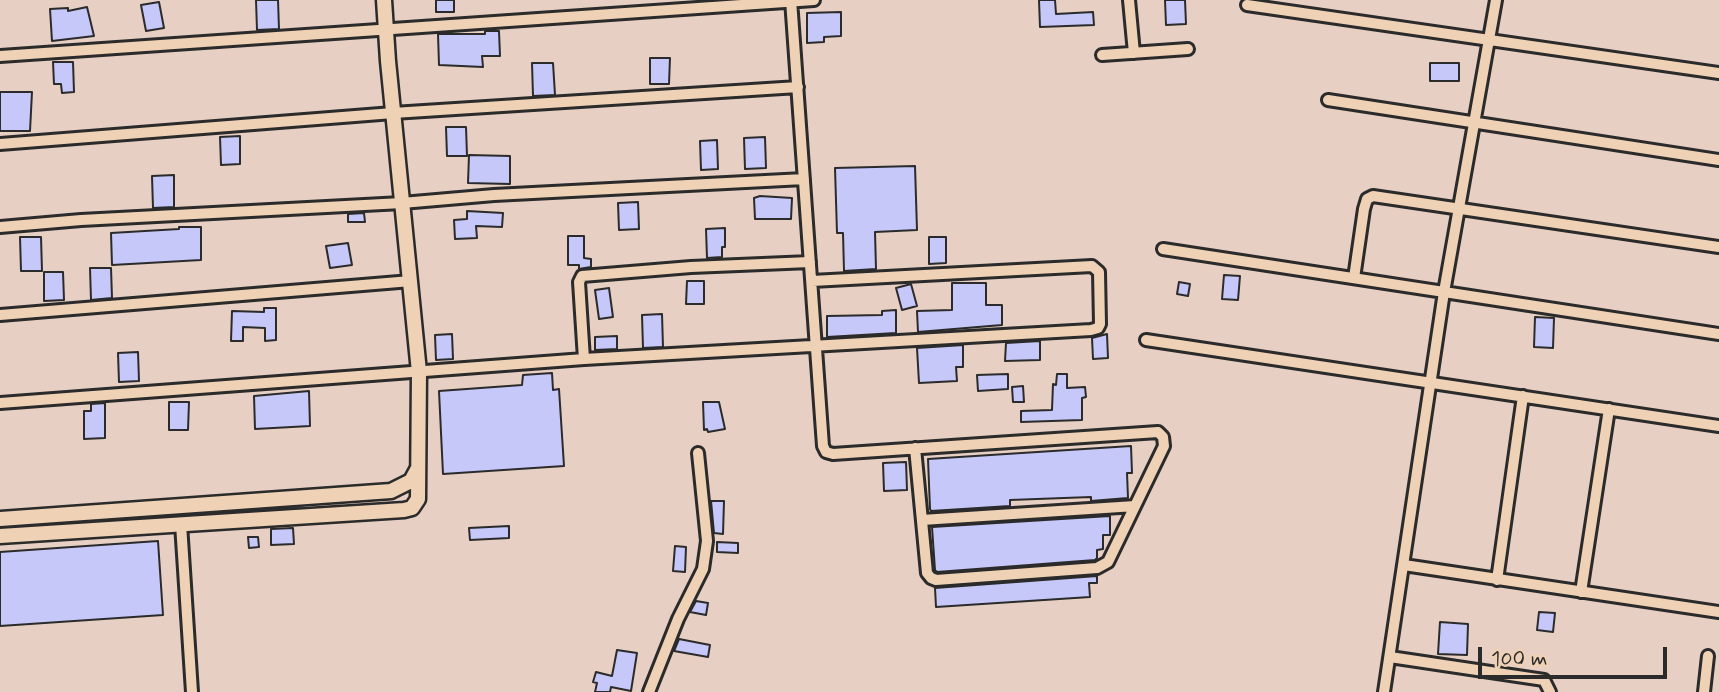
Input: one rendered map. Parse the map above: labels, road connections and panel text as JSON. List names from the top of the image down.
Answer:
{
  "scale_bar": "100 m"
}
